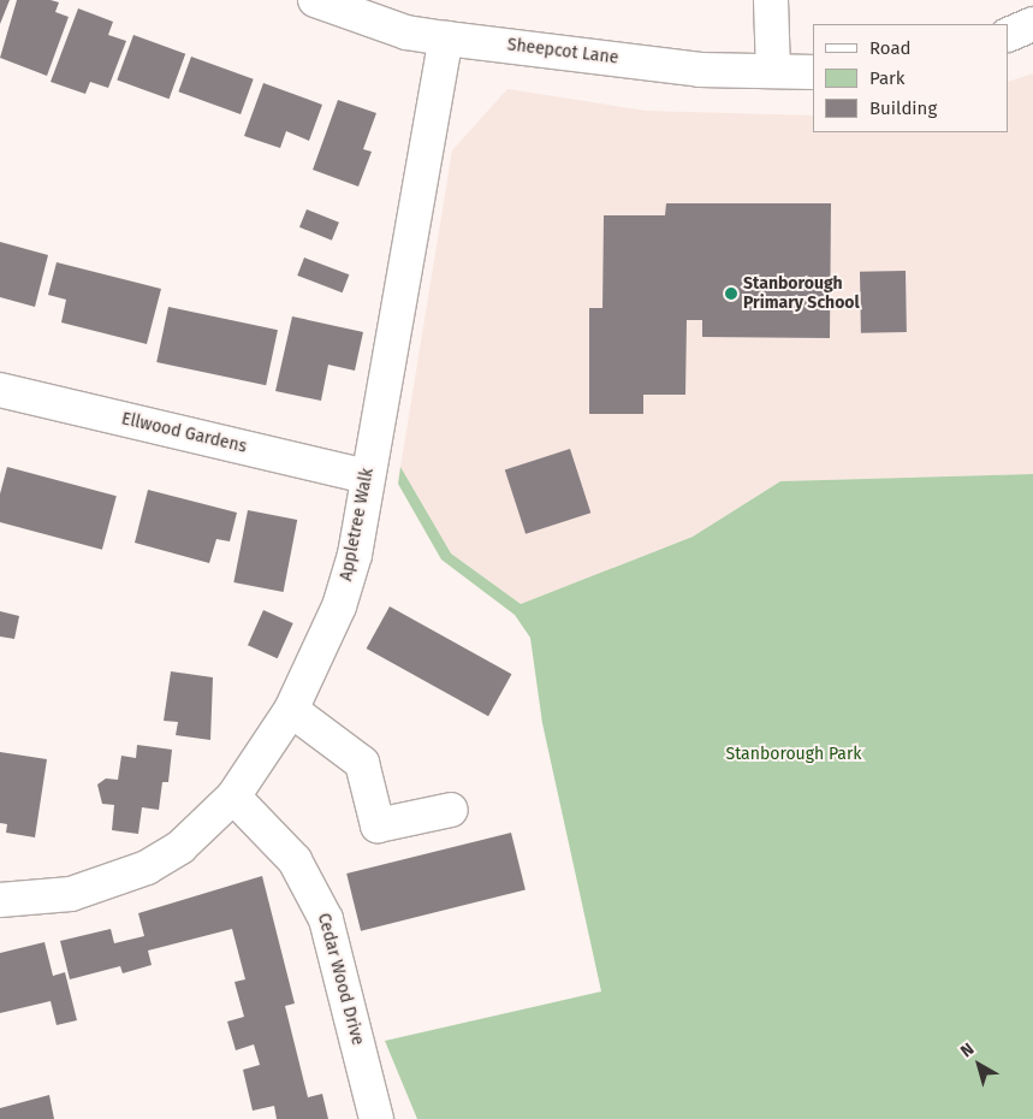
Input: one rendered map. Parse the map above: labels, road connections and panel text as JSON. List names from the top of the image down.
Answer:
{
  "streets": {
    "street": [
      "Sheepcot Lane",
      "Ellwood Gardens",
      "Appletree Walk",
      "Cedar Wood Drive"
    ]
  },
  "crossings": [
    ["Sheepcot Lane", "Appletree Walk"],
    ["Ellwood Gardens", "Appletree Walk"],
    ["Appletree Walk", "Cedar Wood Drive"]
  ],
  "parks": ["Stanborough Park"],
  "places": ["Stanborough Primary School"],
  "legend": ["Road", "Park", "Building"],
  "north": "top left"
}
